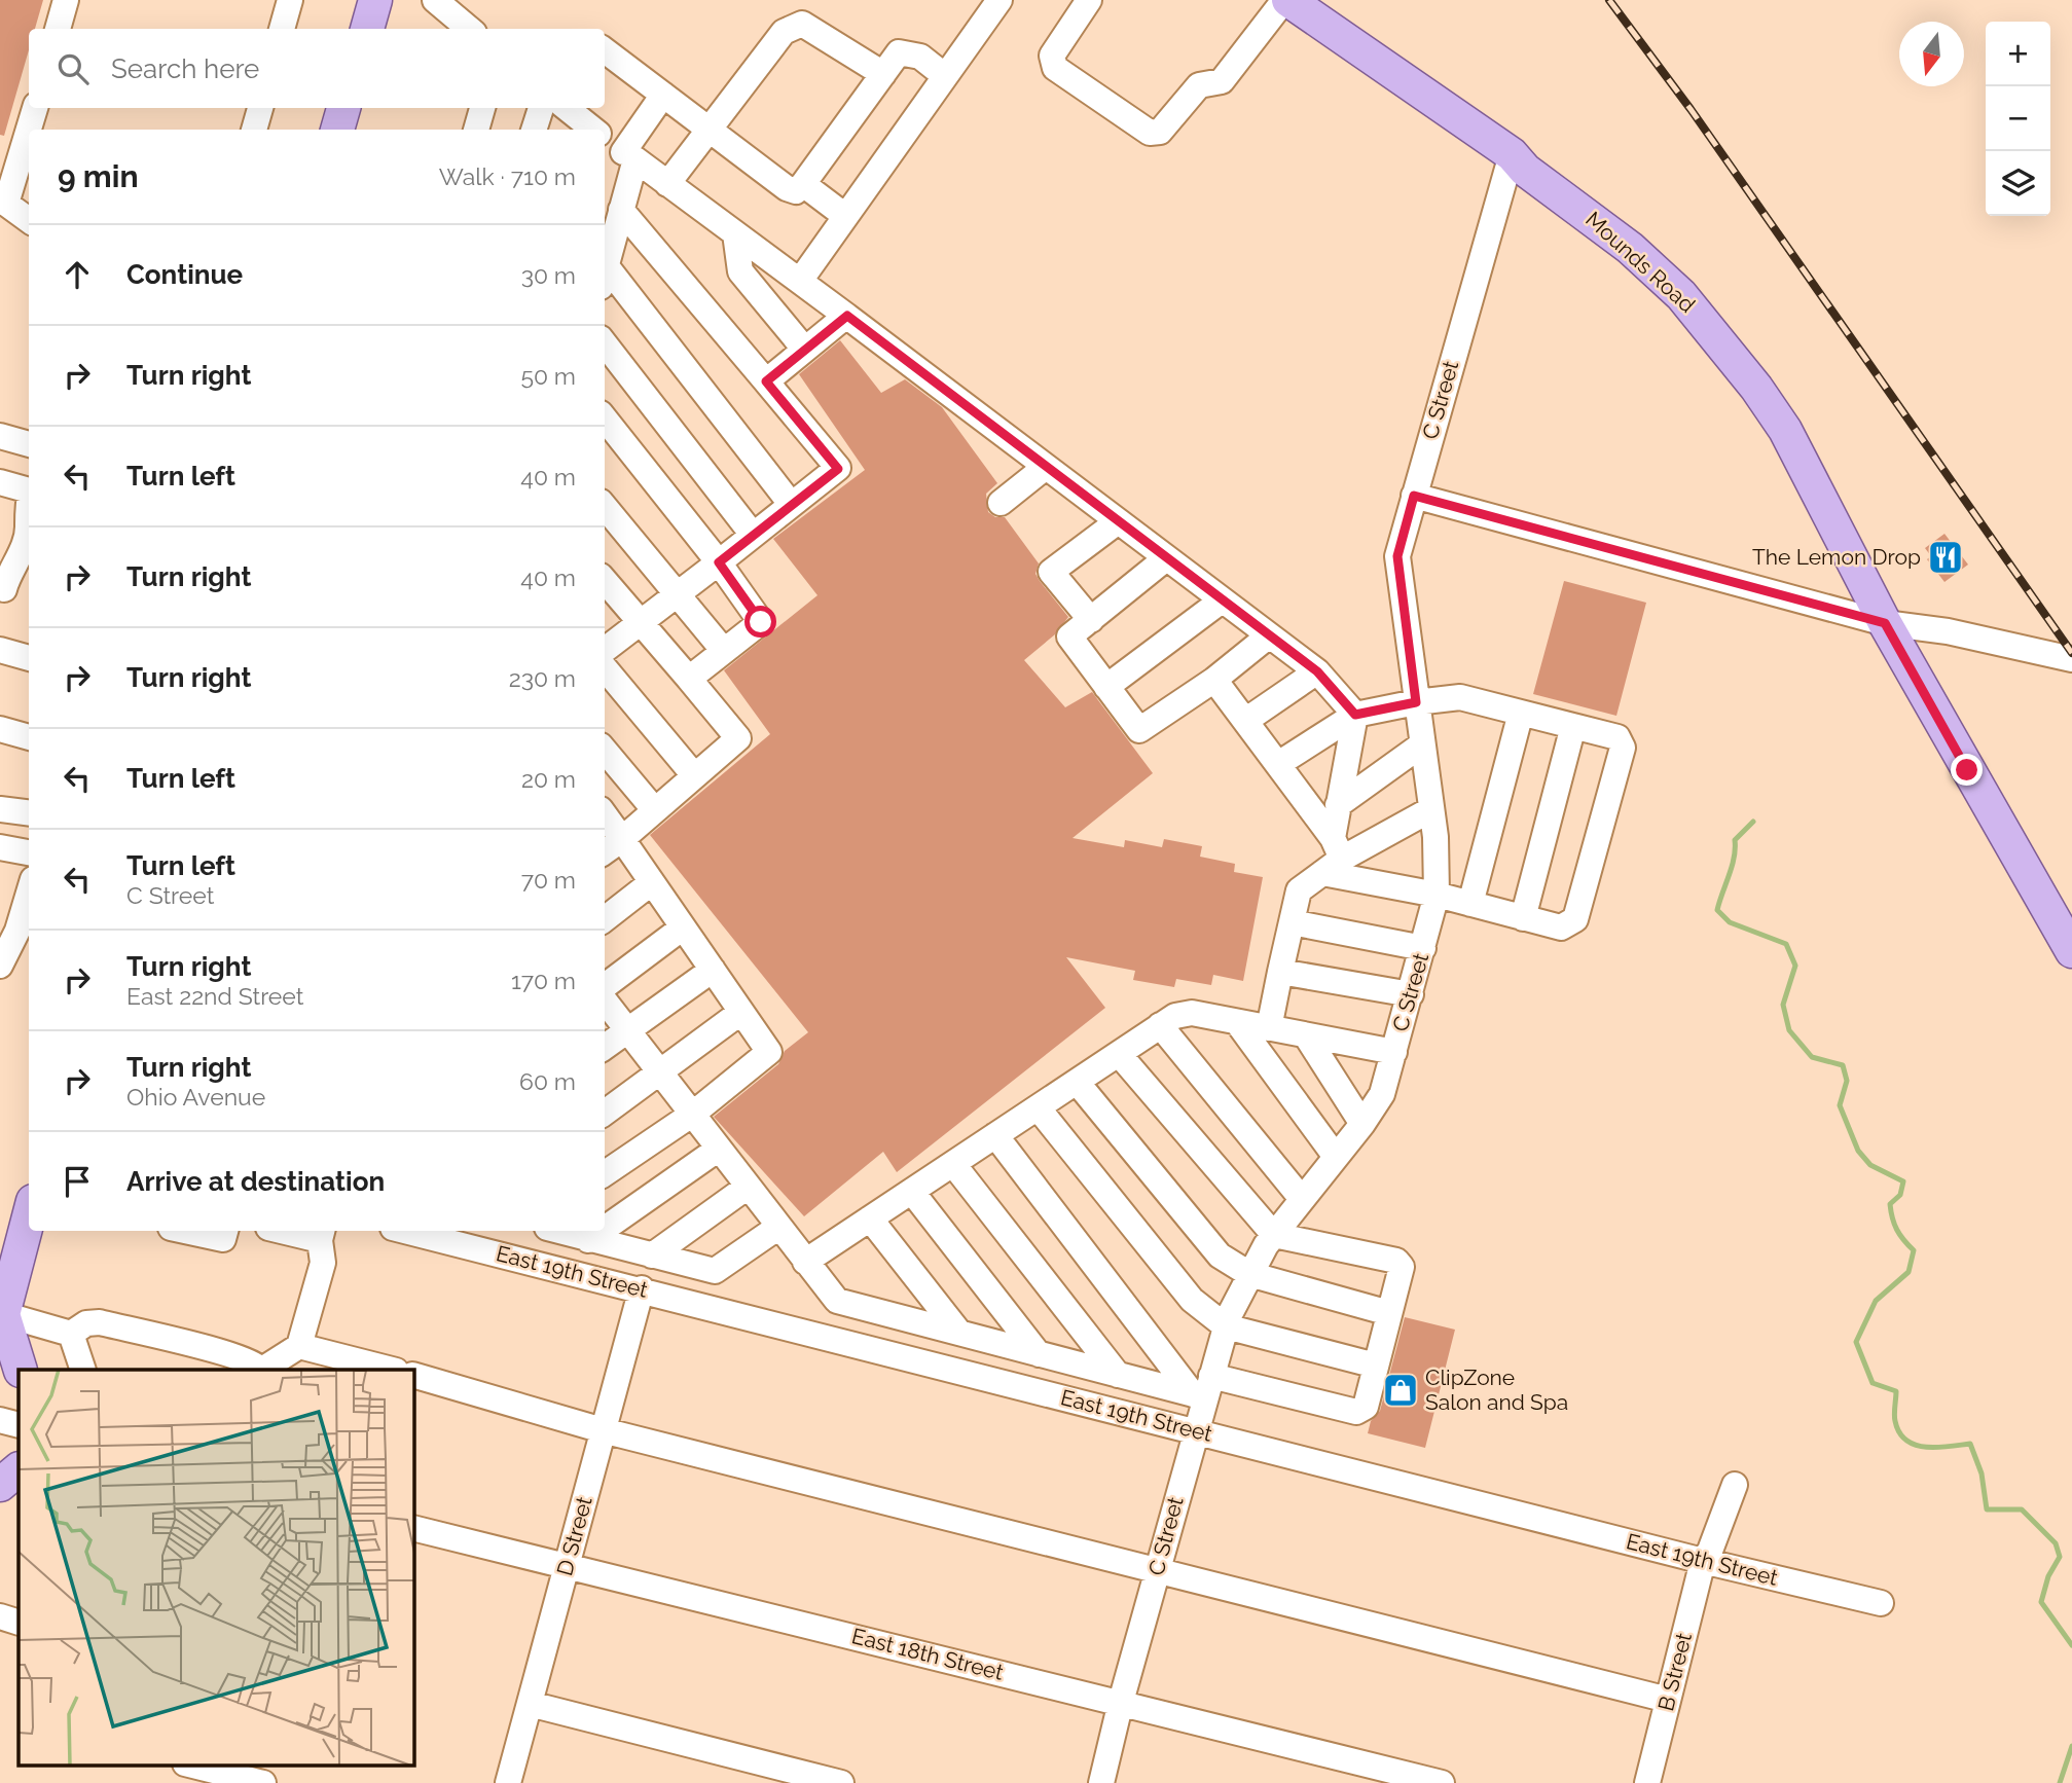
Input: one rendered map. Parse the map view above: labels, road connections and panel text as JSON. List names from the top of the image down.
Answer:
{
  "streets": {
    "main road": ["Mounds Road"],
    "street": [
      "C Street",
      "East 19th Street",
      "D Street",
      "East 18th Street",
      "B Street"
    ]
  },
  "crossings": [
    ["Mounds Road", "C Street"],
    ["C Street", "East 19th Street"],
    ["C Street", "East 18th Street"],
    ["East 19th Street", "D Street"],
    ["East 19th Street", "B Street"],
    ["D Street", "East 18th Street"]
  ],
  "places": {
    "restaurant": ["The Lemon Drop"],
    "shop": ["ClipZone Salon and Spa"]
  },
  "north": "bottom",
  "page": {
    "map_buttons": ["+", "−"],
    "search": "Search here",
    "heading": ["9 min", "Walk · 710 m"],
    "list": [
      ["Continue", "30 m"],
      ["Turn right", "50 m"],
      ["Turn left", "40 m"],
      ["Turn right", "40 m"],
      ["Turn right", "230 m"],
      ["Turn left", "20 m"],
      ["Turn left", "C Street", "70 m"],
      ["Turn right", "East 22nd Street", "170 m"],
      ["Turn right", "Ohio Avenue", "60 m"],
      "Arrive at destination"
    ]
  }
}
